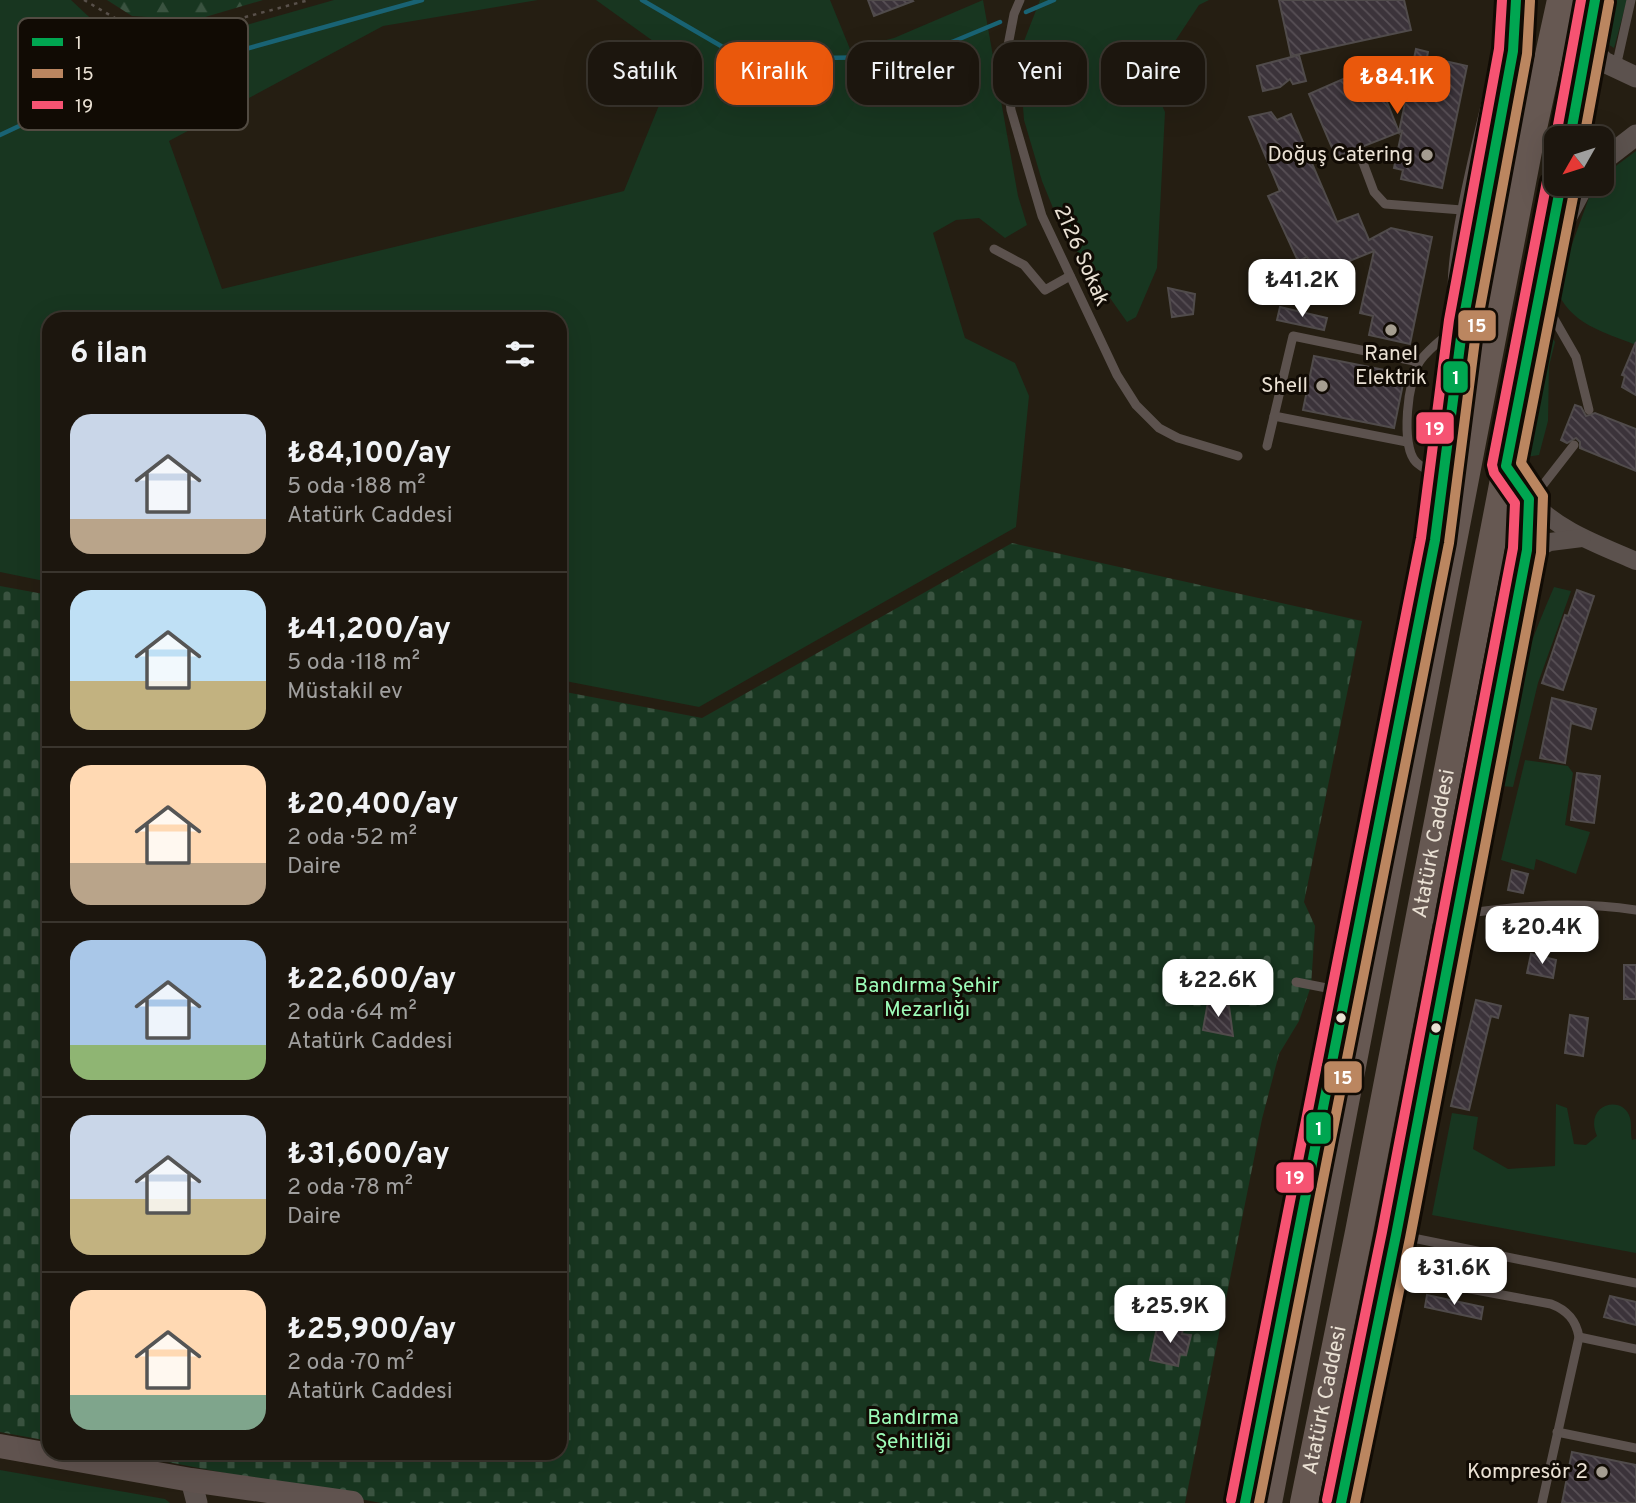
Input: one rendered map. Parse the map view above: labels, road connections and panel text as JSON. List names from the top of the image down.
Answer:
{
  "streets": {
    "highway": ["Atatürk Caddesi"],
    "lane": ["2126 Sokak"]
  },
  "parks": ["Bandırma Şehir Mezarlığı", "Bandırma Şehitliği"],
  "places": [
    "Doğuş Catering",
    "Ranel Elektrik",
    "Shell",
    "Kompresör 2"
  ],
  "lines": ["transit line 1", "transit line 19", "transit line 15"],
  "legend": ["1", "15", "19"],
  "north": "bottom left",
  "page": {
    "chip": [
      "Satılık",
      "Kiralık",
      "Filtreler",
      "Yeni",
      "Daire"
    ],
    "price": [
      "₺84.1K",
      "₺41.2K",
      "₺20.4K",
      "₺22.6K",
      "₺31.6K",
      "₺25.9K"
    ],
    "heading": "6 ilan",
    "list": [
      {
        "name": "₺84,100/ay",
        "note": "5 oda · 188 m² · Atatürk Caddesi"
      },
      {
        "name": "₺41,200/ay",
        "note": "5 oda · 118 m² · Müstakil ev"
      },
      {
        "name": "₺20,400/ay",
        "note": "2 oda · 52 m² · Daire"
      },
      {
        "name": "₺22,600/ay",
        "note": "2 oda · 64 m² · Atatürk Caddesi"
      },
      {
        "name": "₺31,600/ay",
        "note": "2 oda · 78 m² · Daire"
      },
      {
        "name": "₺25,900/ay",
        "note": "2 oda · 70 m² · Atatürk Caddesi"
      }
    ]
  }
}
